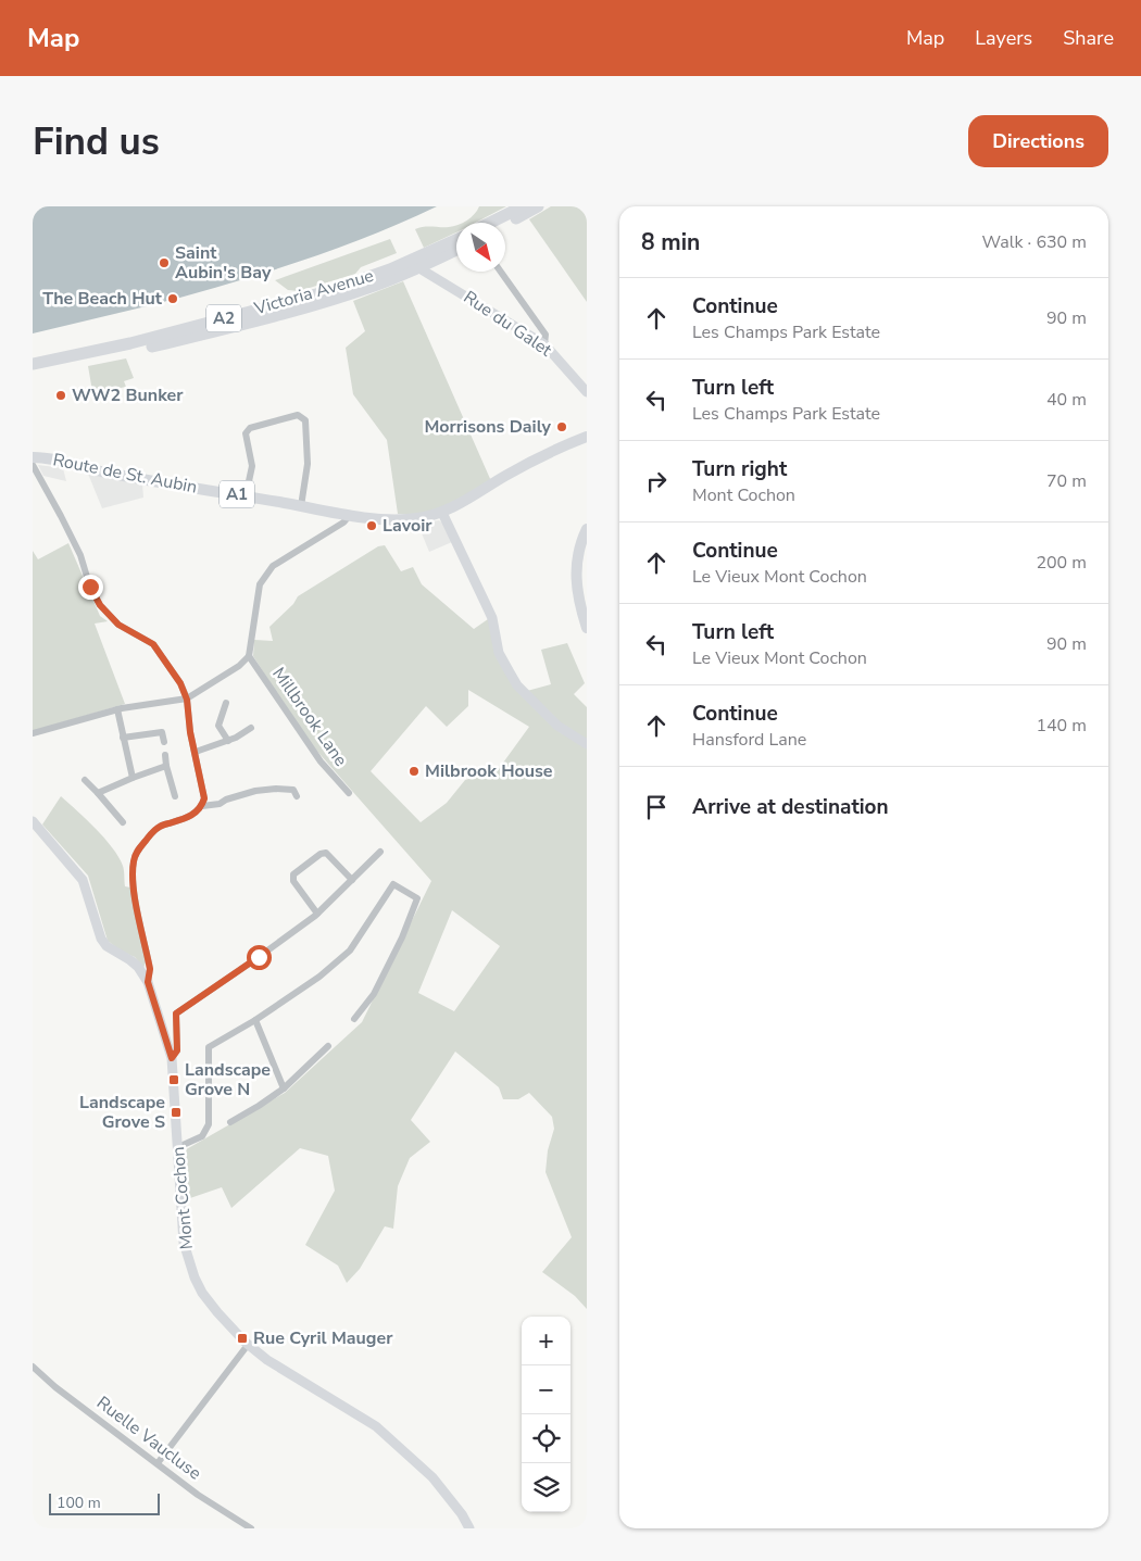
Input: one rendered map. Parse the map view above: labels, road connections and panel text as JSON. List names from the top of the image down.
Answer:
{
  "streets": {
    "highway": ["Victoria Avenue", "A2"],
    "main road": [
      "Rue du Galet",
      "Route de St. Aubin",
      "A1",
      "Mont Cochon"
    ],
    "street": ["Millbrook Lane", "Ruelle Vaucluse"]
  },
  "crossings": [
    ["Victoria Avenue", "Rue du Galet"]
  ],
  "places": {
    "other": [
      "Saint Aubin's Bay",
      "The Beach Hut",
      "WW2 Bunker",
      "Morrisons Daily",
      "Lavoir",
      "Milbrook House"
    ],
    "transit": ["Landscape Grove N", "Landscape Grove S", "Rue Cyril Mauger"]
  },
  "scale_bar": "100 m",
  "north": "bottom right",
  "page": {
    "header": "Map",
    "nav": ["Map", "Layers", "Share"],
    "buttons": "Directions",
    "title": "Find us",
    "heading": ["8 min", "Walk · 630 m"],
    "list": [
      ["Continue", "Les Champs Park Estate", "90 m"],
      ["Turn left", "Les Champs Park Estate", "40 m"],
      ["Turn right", "Mont Cochon", "70 m"],
      ["Continue", "Le Vieux Mont Cochon", "200 m"],
      ["Turn left", "Le Vieux Mont Cochon", "90 m"],
      ["Continue", "Hansford Lane", "140 m"],
      "Arrive at destination"
    ],
    "map_buttons": ["+", "−"],
    "scale": "100 m"
  }
}
